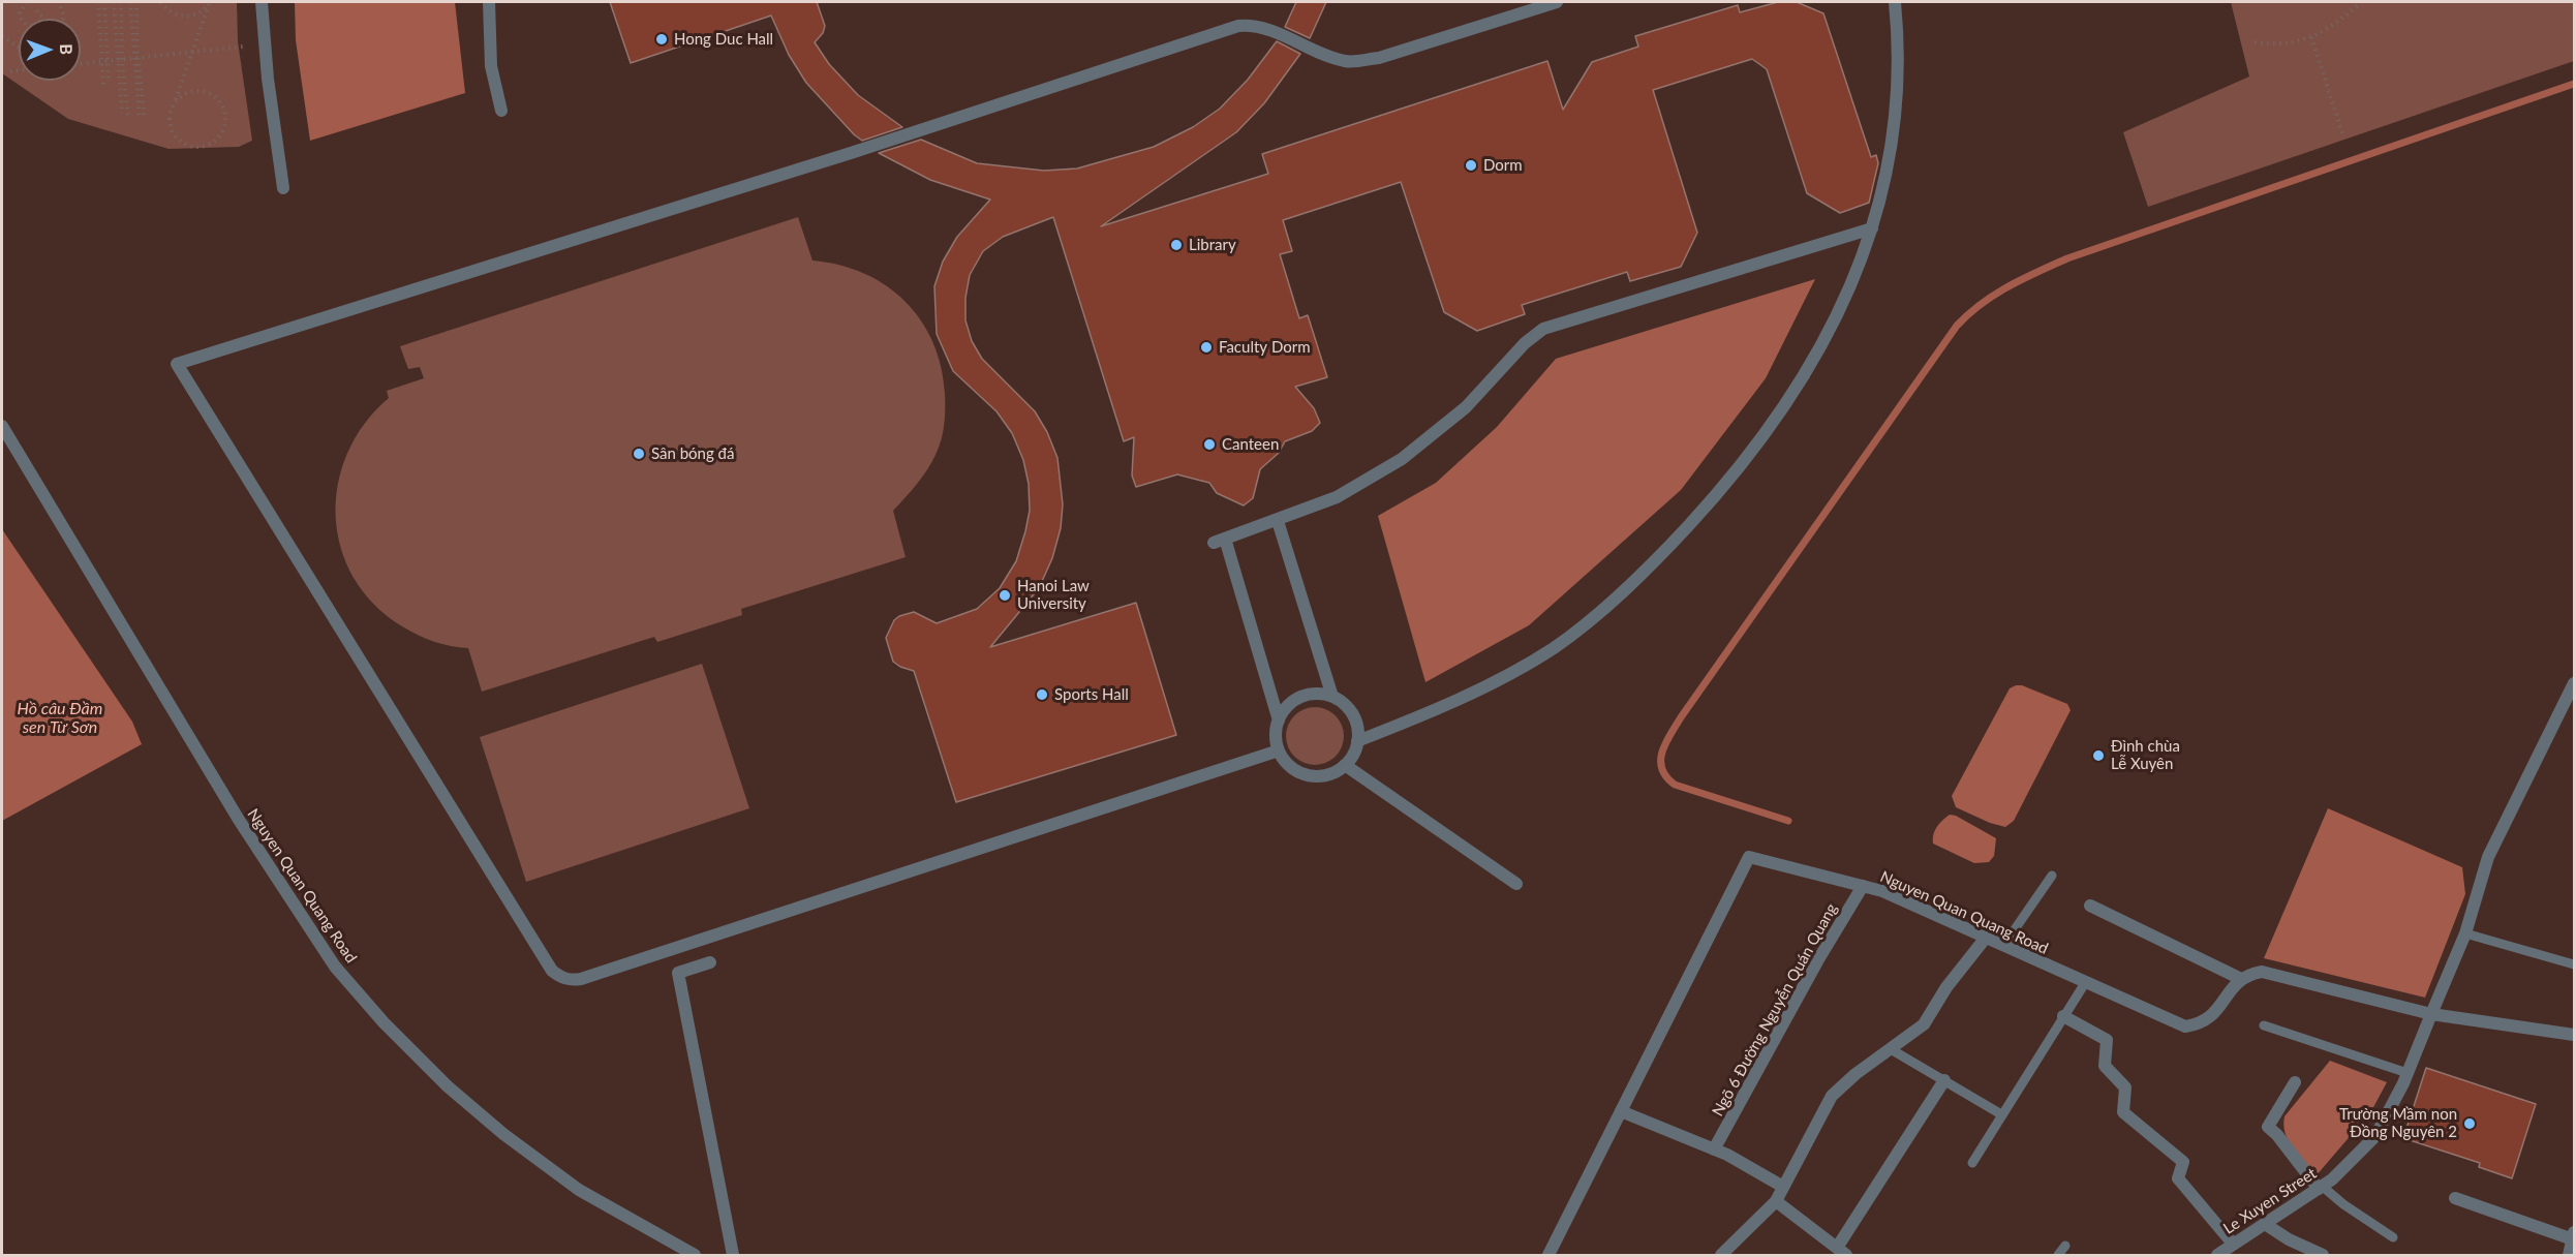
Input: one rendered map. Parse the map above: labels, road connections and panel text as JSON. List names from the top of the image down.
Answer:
{
  "streets": {
    "street": ["Nguyen Quan Quang Road", "Ngõ 6 Đường Nguyễn Quán Quang", "Le Xuyen Street"]
  },
  "crossings": [
    ["Nguyen Quan Quang Road", "Ngõ 6 Đường Nguyễn Quán Quang"]
  ],
  "water": ["Hồ câu Đầm sen Từ Sơn"],
  "places": [
    "Hong Duc Hall",
    "Dorm",
    "Library",
    "Faculty Dorm",
    "Canteen",
    "Sân bóng đá",
    "Hanoi Law University",
    "Sports Hall",
    "Đình chùa Lễ Xuyên",
    "Trường Mầm non Đồng Nguyên 2"
  ],
  "north": "right"
}
